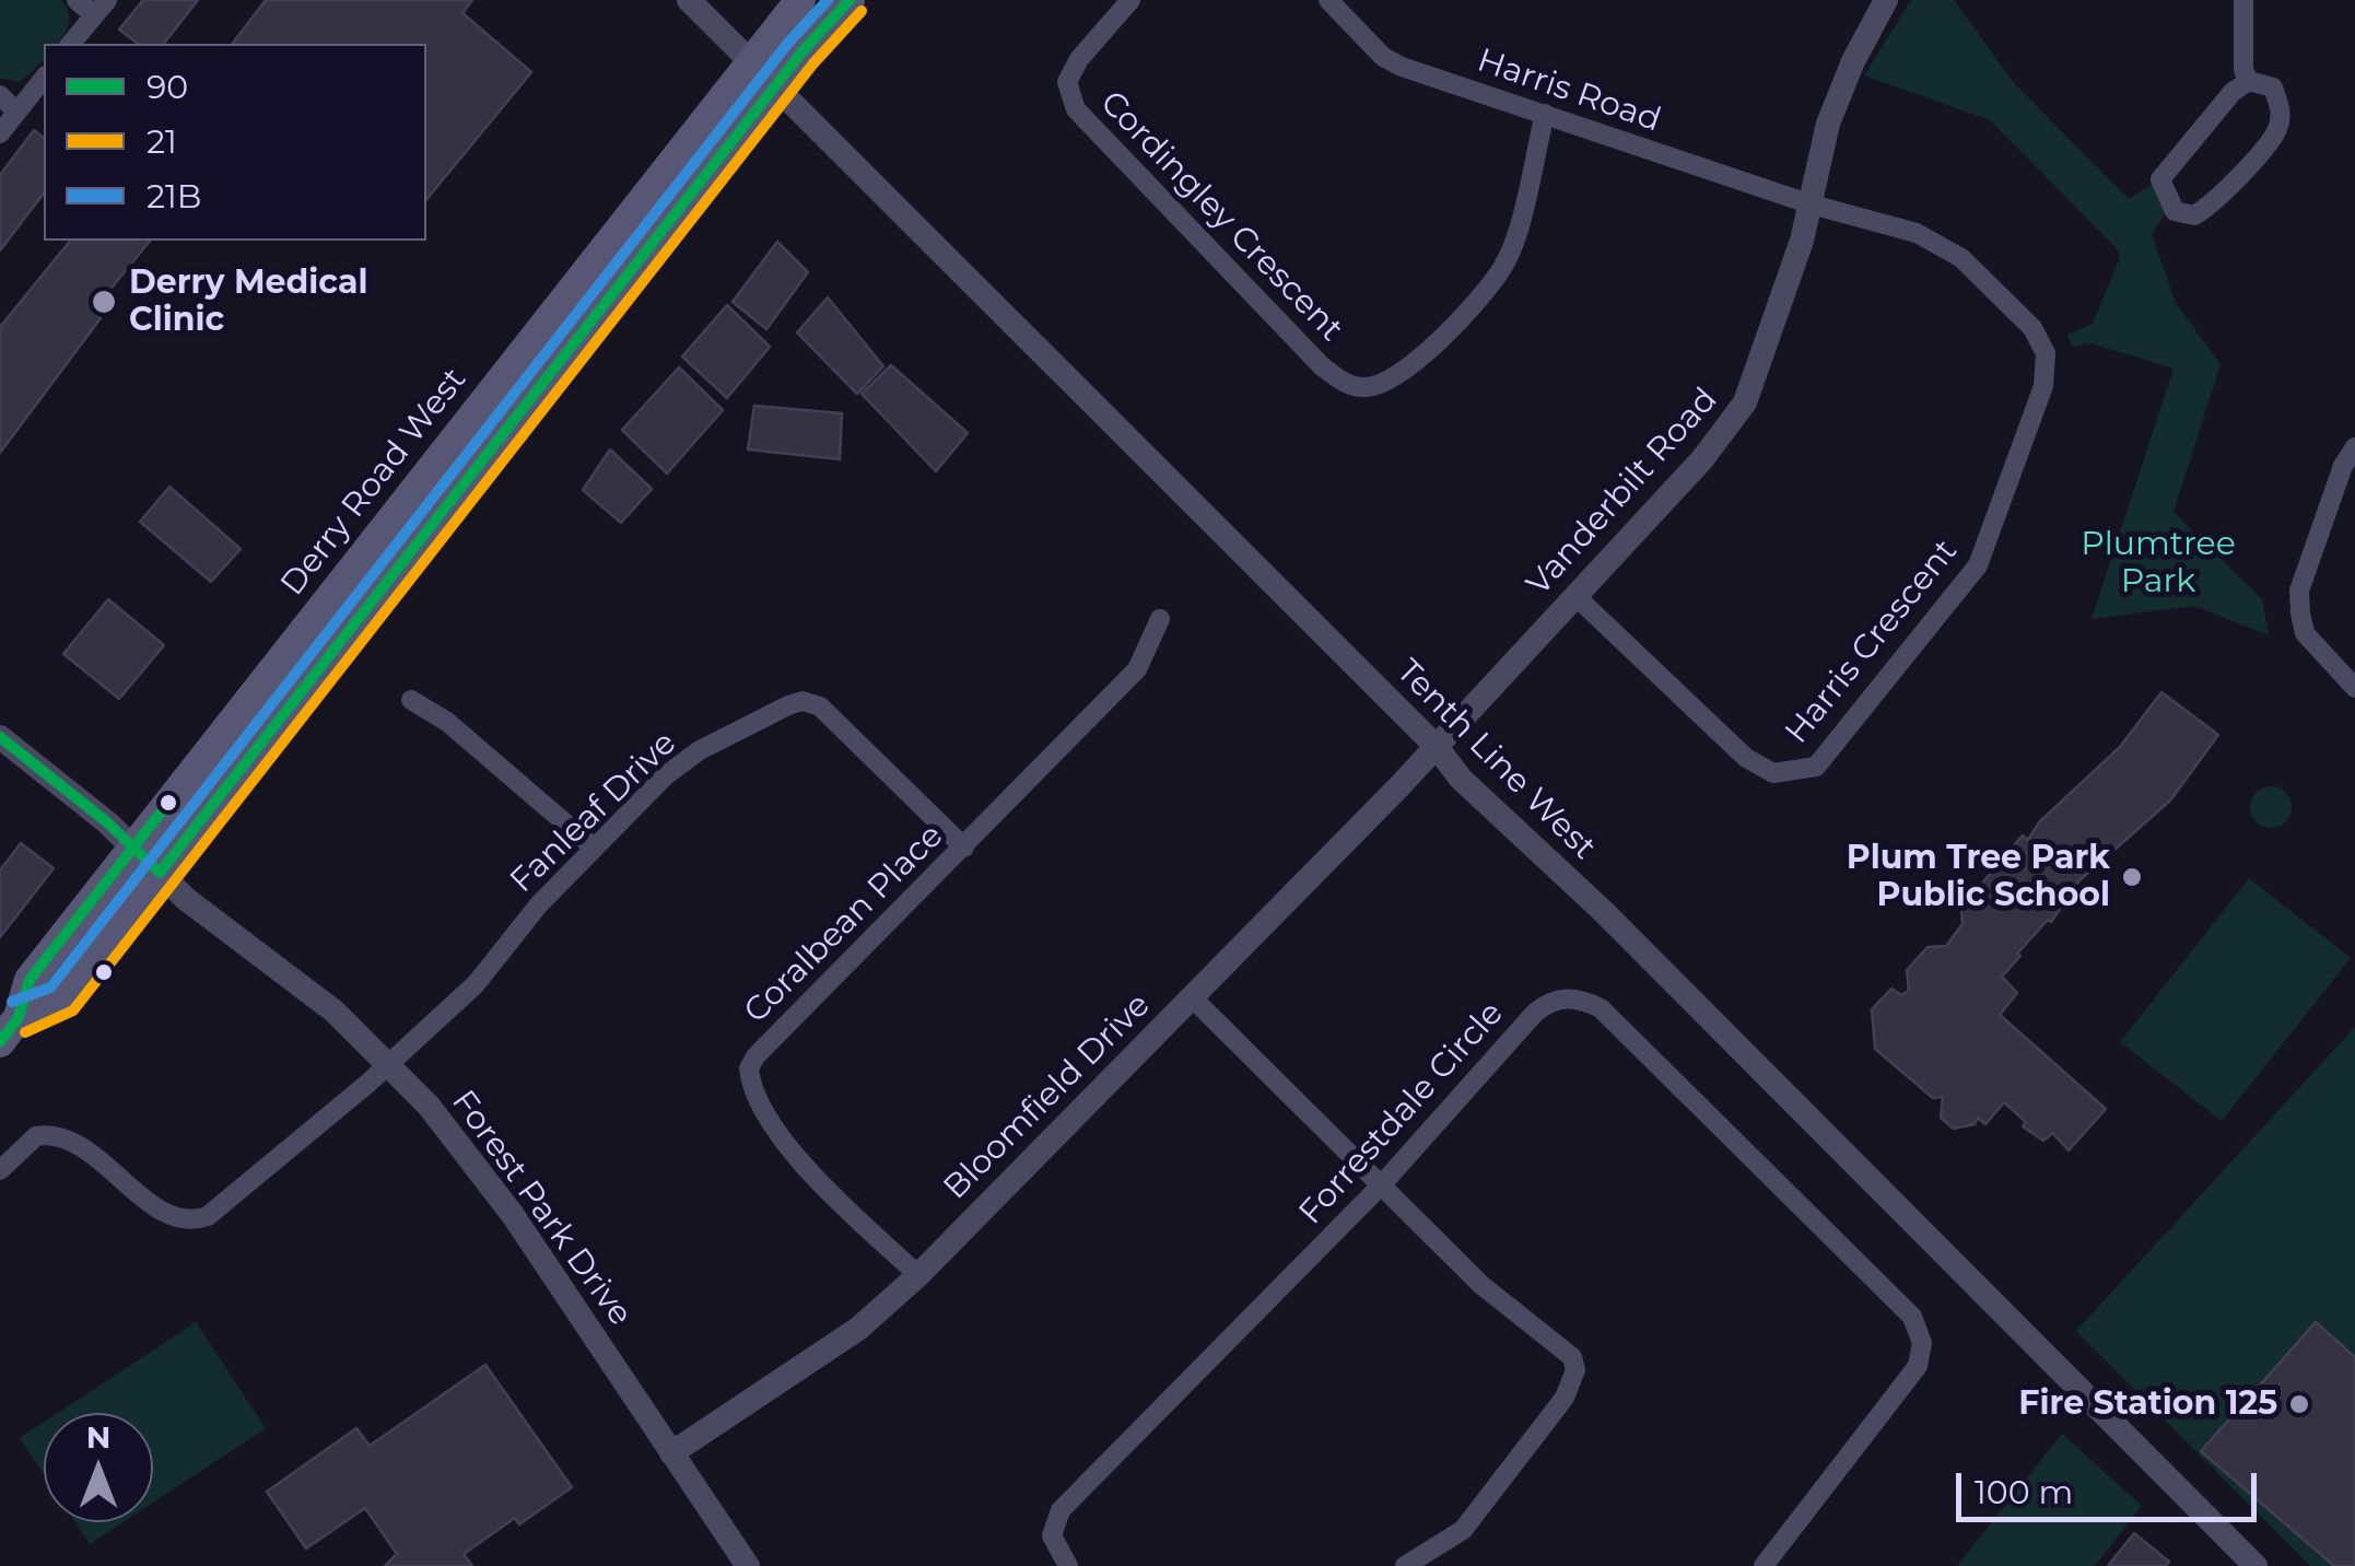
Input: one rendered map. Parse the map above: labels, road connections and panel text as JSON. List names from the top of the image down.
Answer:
{
  "streets": {
    "main road": ["Derry Road West"],
    "street": [
      "Harris Road",
      "Cordingley Crescent",
      "Vanderbilt Road",
      "Harris Crescent",
      "Tenth Line West",
      "Fanleaf Drive",
      "Coralbean Place",
      "Bloomfield Drive",
      "Forrestdale Circle",
      "Forest Park Drive"
    ]
  },
  "crossings": [
    ["Harris Road", "Cordingley Crescent"],
    ["Harris Road", "Vanderbilt Road"],
    ["Harris Road", "Harris Crescent"],
    ["Derry Road West", "Tenth Line West"],
    ["Derry Road West", "Forest Park Drive"],
    ["Vanderbilt Road", "Harris Crescent"],
    ["Vanderbilt Road", "Tenth Line West"],
    ["Vanderbilt Road", "Bloomfield Drive"],
    ["Tenth Line West", "Bloomfield Drive"],
    ["Fanleaf Drive", "Coralbean Place"],
    ["Fanleaf Drive", "Forest Park Drive"],
    ["Coralbean Place", "Bloomfield Drive"],
    ["Bloomfield Drive", "Forest Park Drive"]
  ],
  "parks": ["Plumtree Park"],
  "places": ["Derry Medical Clinic", "Plum Tree Park Public School", "Fire Station 125"],
  "lines": ["transit line 90", "transit line 21B", "transit line 21"],
  "legend": ["90", "21", "21B"],
  "scale_bar": "100 m",
  "north": "top"
}
